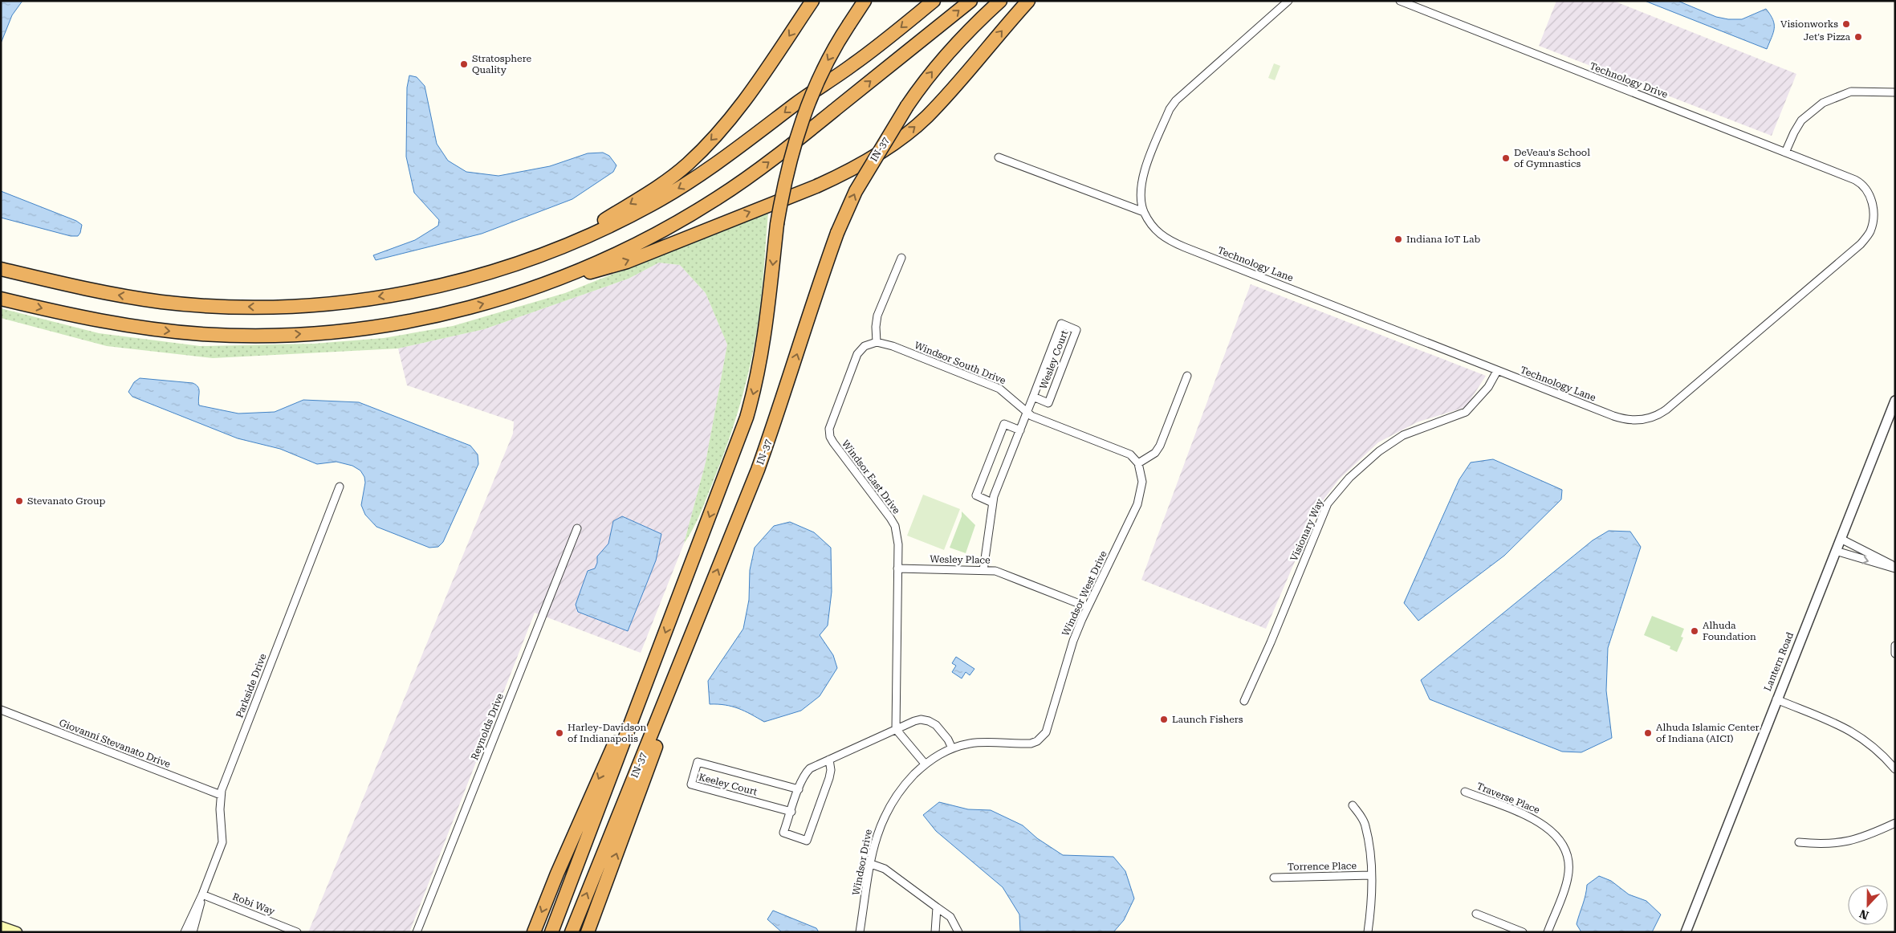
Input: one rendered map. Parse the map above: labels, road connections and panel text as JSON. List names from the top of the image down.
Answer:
{
  "streets": {
    "highway": ["IN-37"],
    "street": [
      "Technology Drive",
      "Technology Lane",
      "Wesley Court",
      "Windsor South Drive",
      "Windsor East Drive",
      "Visionary Way",
      "Wesley Place",
      "Windsor West Drive",
      "Lantern Road",
      "Parkside Drive",
      "Reynolds Drive",
      "Giovanni Stevanato Drive",
      "Keeley Court",
      "Traverse Place",
      "Windsor Drive",
      "Torrence Place",
      "Robi Way"
    ]
  },
  "crossings": [
    ["Technology Drive", "Technology Lane"],
    ["Technology Lane", "Visionary Way"],
    ["Wesley Court", "Windsor South Drive"],
    ["Wesley Court", "Wesley Place"],
    ["Windsor South Drive", "Windsor East Drive"],
    ["Windsor South Drive", "Windsor West Drive"],
    ["Windsor East Drive", "Wesley Place"],
    ["Wesley Place", "Windsor West Drive"],
    ["Windsor West Drive", "Windsor Drive"],
    ["Parkside Drive", "Giovanni Stevanato Drive"],
    ["Parkside Drive", "Robi Way"]
  ],
  "places": [
    "Visionworks",
    "Jet's Pizza",
    "Stratosphere Quality",
    "DeVeau's School of Gymnastics",
    "Indiana IoT Lab",
    "Stevanato Group",
    "Alhuda Foundation",
    "Launch Fishers",
    "Harley-Davidson of Indianapolis",
    "Alhuda Islamic Center of Indiana (AICI)"
  ],
  "north": "bottom"
}
